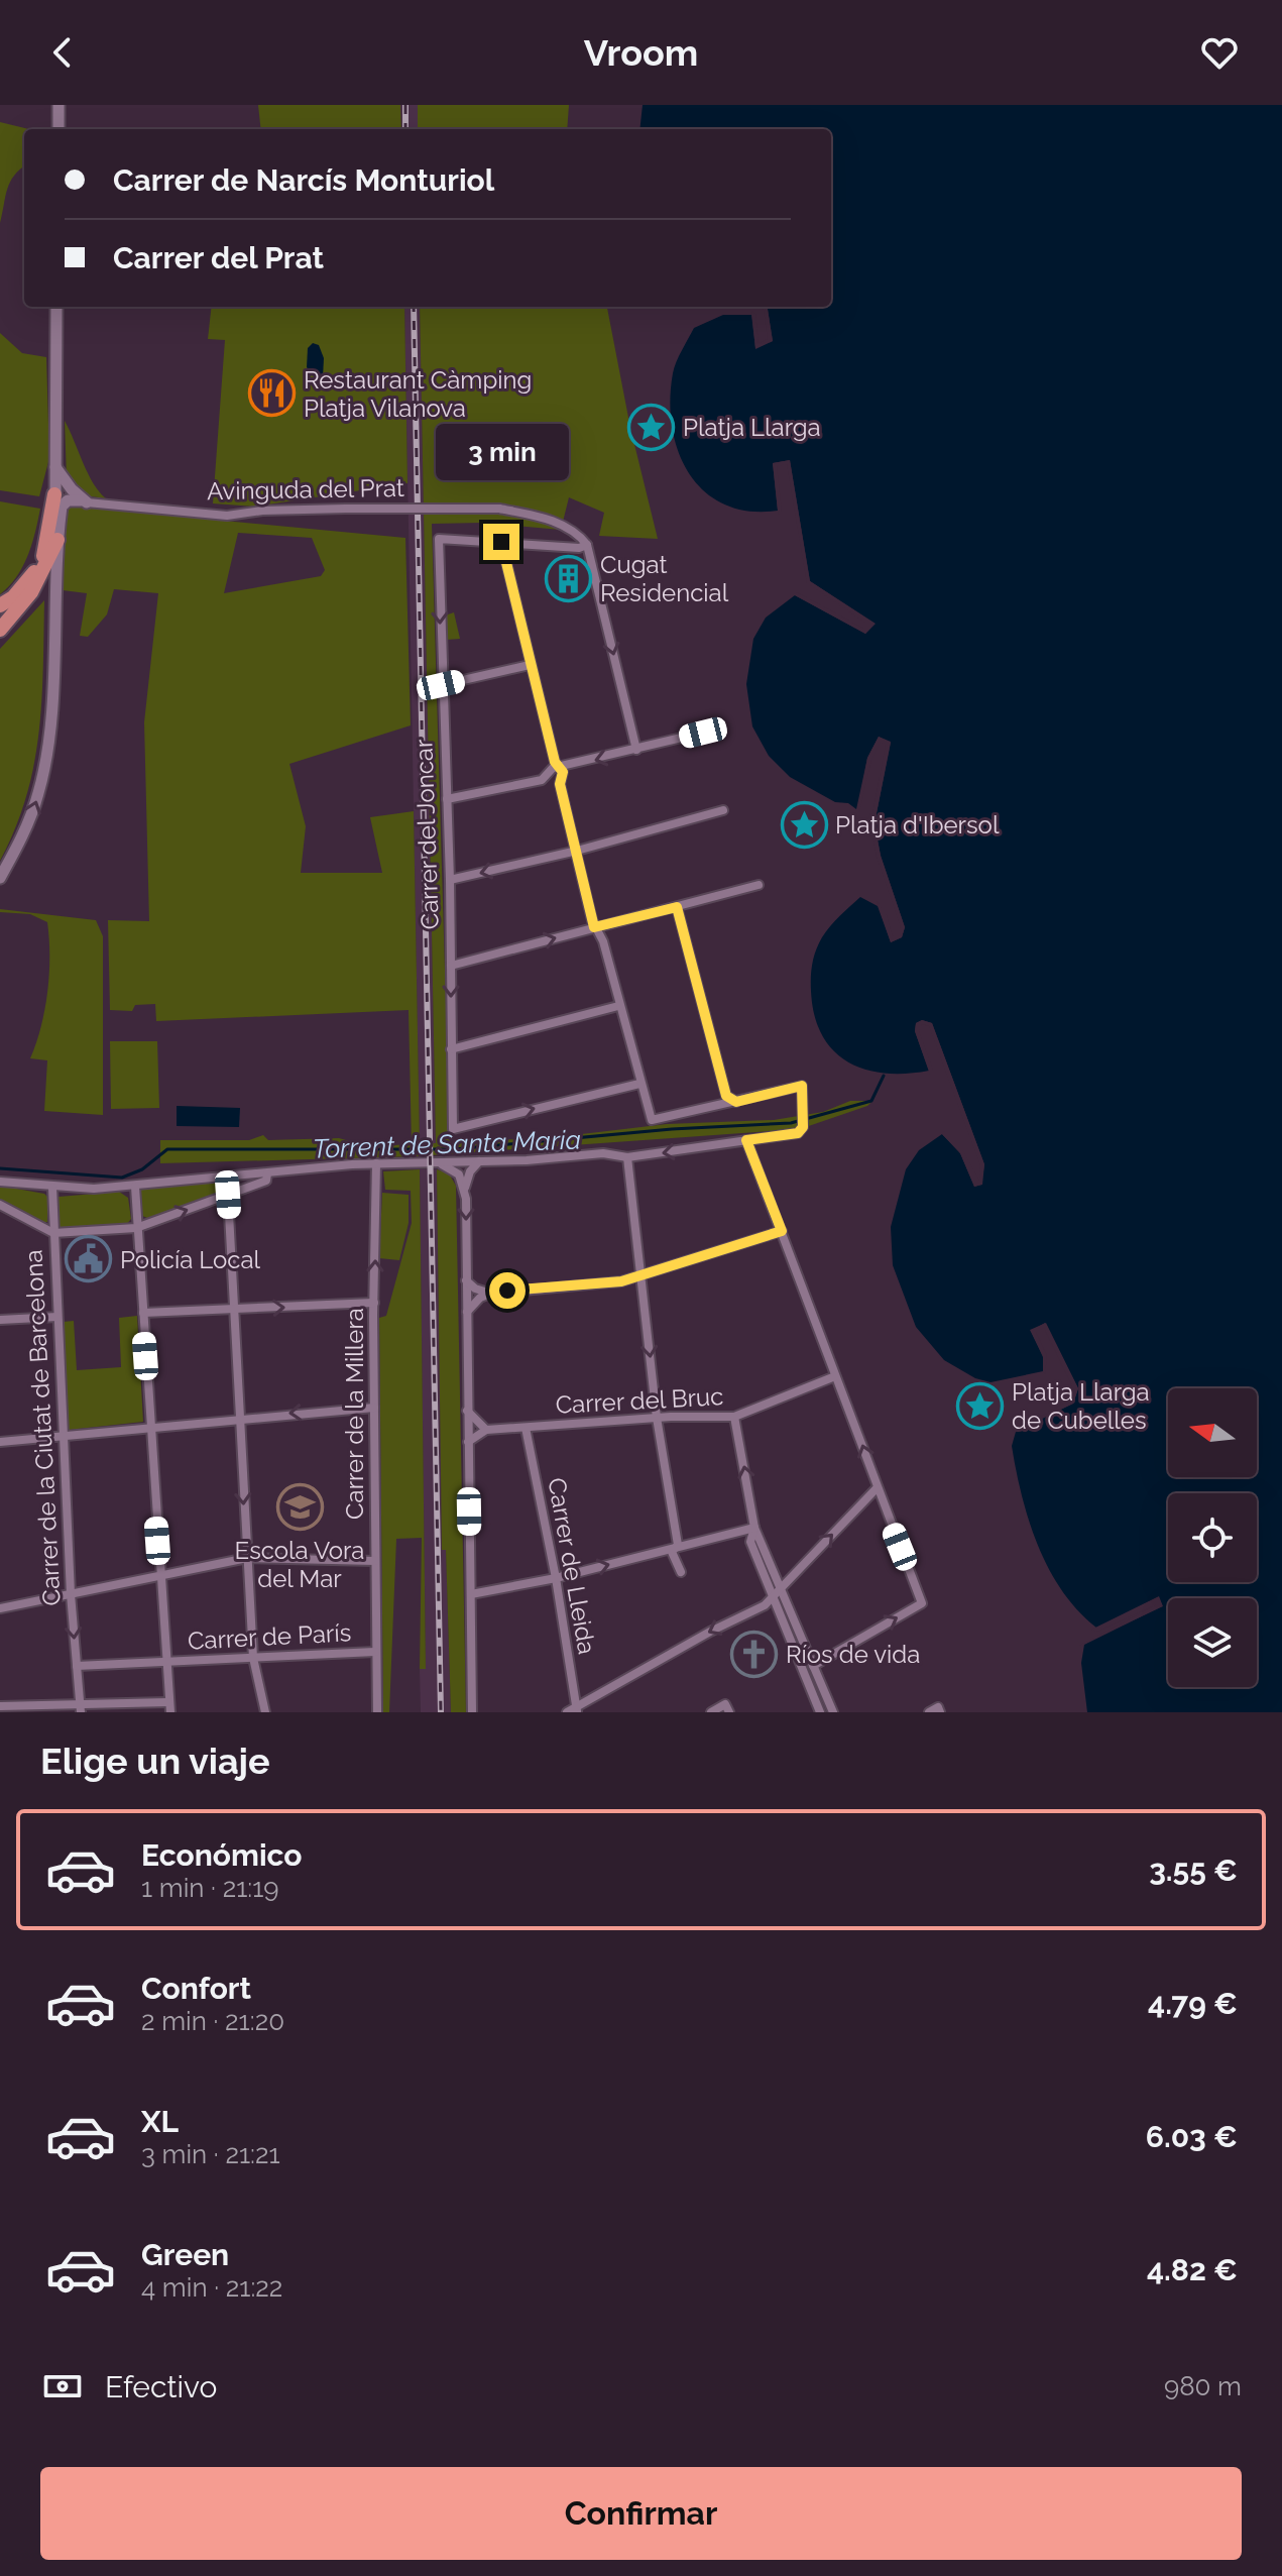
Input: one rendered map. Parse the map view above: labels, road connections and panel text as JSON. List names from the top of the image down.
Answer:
{
  "streets": {
    "street": [
      "Avinguda del Prat",
      "Carrer del Joncar",
      "Carrer del Bruc",
      "Carrer de la Millera",
      "Carrer de la Ciutat de Barcelona",
      "Carrer de Lleida",
      "Carrer de París"
    ]
  },
  "crossings": [
    ["Carrer del Bruc", "Carrer de Lleida"],
    ["Carrer de la Millera", "Carrer de París"],
    ["Carrer de la Ciutat de Barcelona", "Carrer de París"]
  ],
  "water": ["Torrent de Santa Maria"],
  "places": {
    "restaurant": ["Restaurant Càmping Platja Vilanova"],
    "place": ["Platja Llarga", "Platja d'Ibersol", "Platja Llarga de Cubelles"],
    "building": ["Cugat Residencial"],
    "public building": ["Policía Local"],
    "school or university": ["Escola Vora del Mar"],
    "church": ["Ríos de vida"]
  },
  "north": "left",
  "page": {
    "header": "Vroom",
    "banner": ["Carrer de Narcís Monturiol", "Carrer del Prat"],
    "bubble": "3 min",
    "heading": "Elige un viaje",
    "list": [
      {
        "name": "Económico",
        "note": "1 min · 21:19",
        "value": "3.55 €"
      },
      {
        "name": "Confort",
        "note": "2 min · 21:20",
        "value": "4.79 €"
      },
      {
        "name": "XL",
        "note": "3 min · 21:21",
        "value": "6.03 €"
      },
      {
        "name": "Green",
        "note": "4 min · 21:22",
        "value": "4.82 €"
      }
    ],
    "pay": ["Efectivo", "980 m"],
    "buttons": "Confirmar"
  }
}
